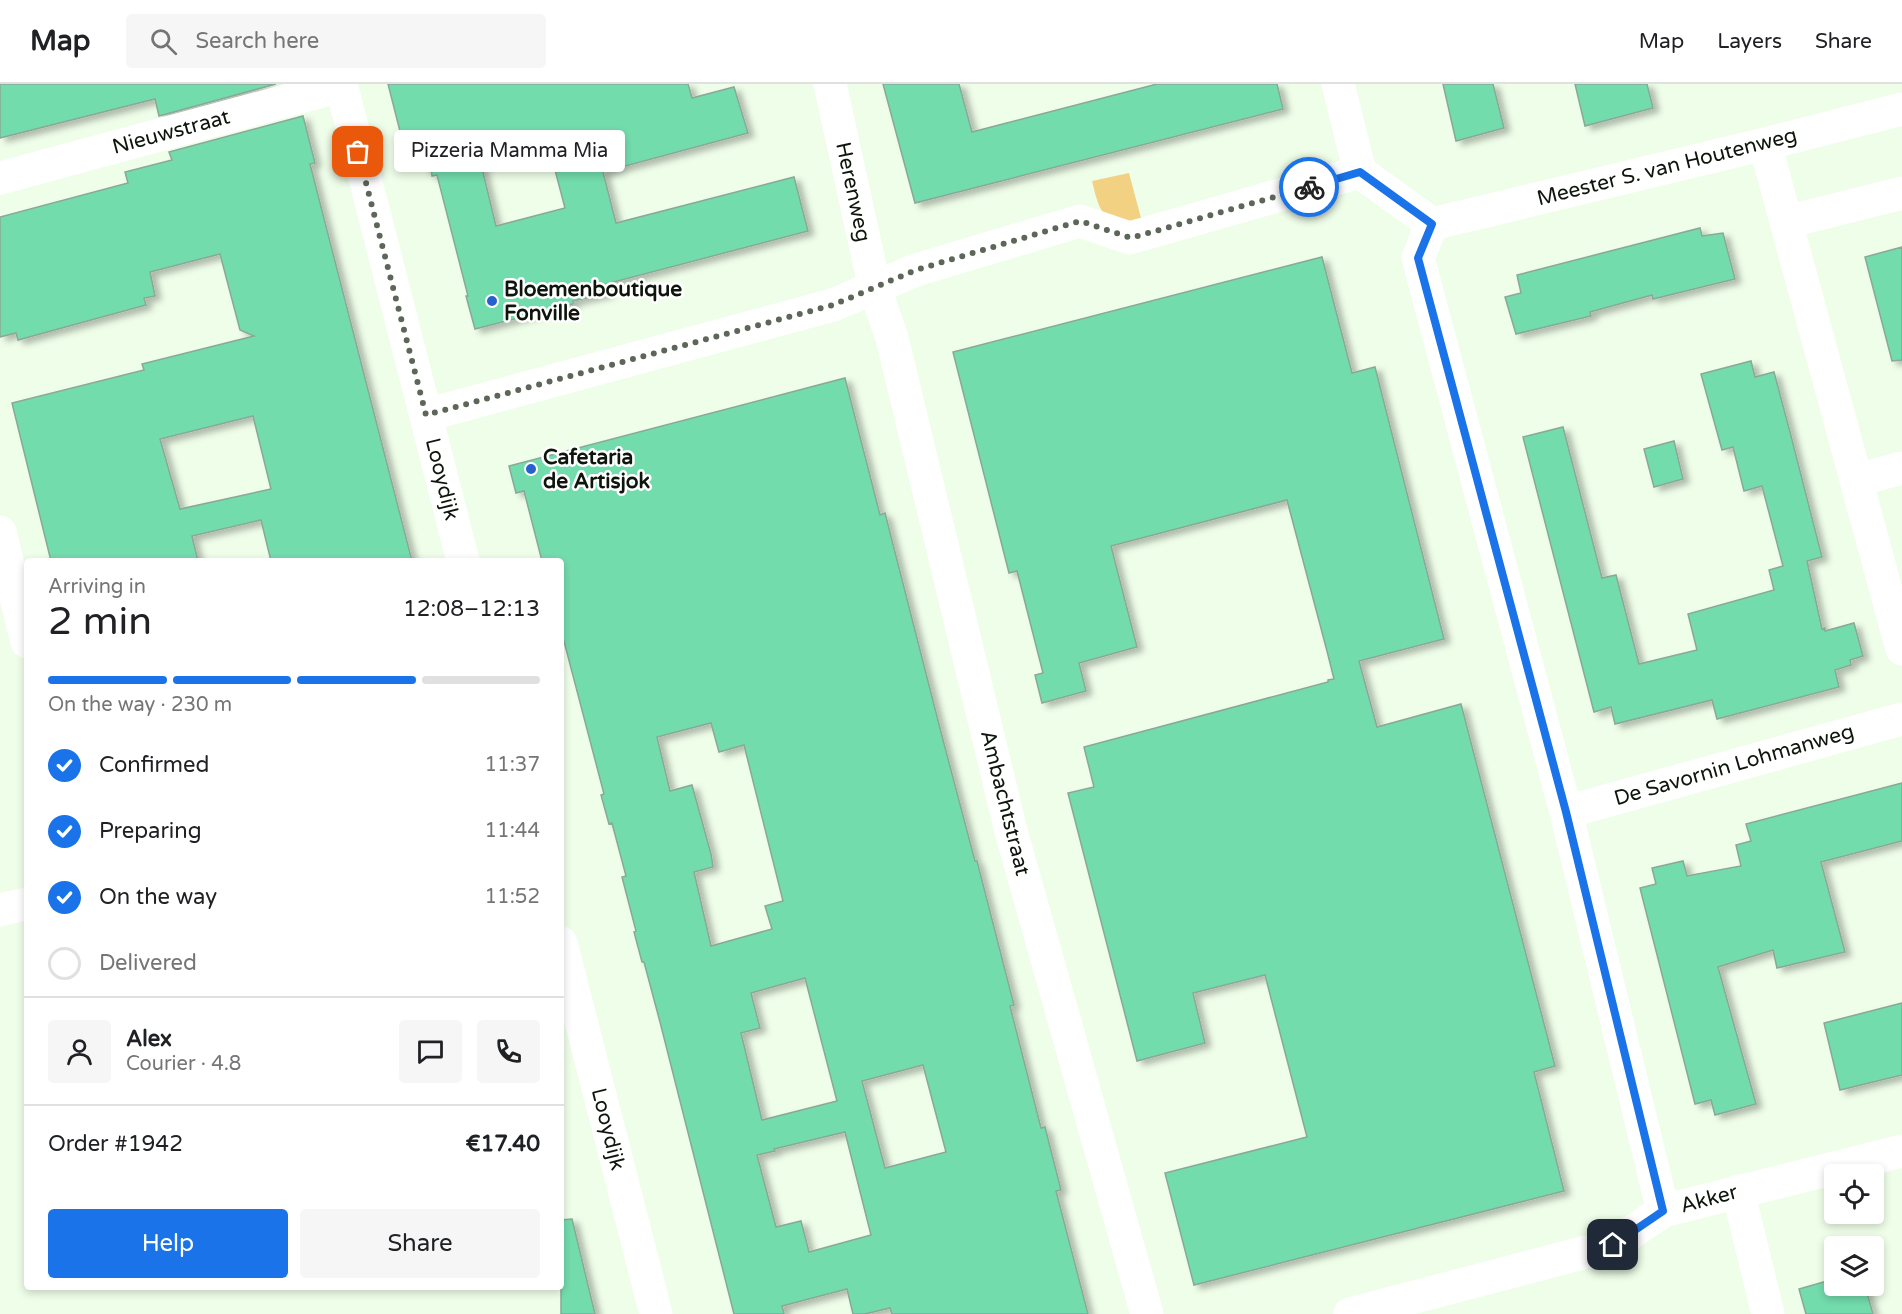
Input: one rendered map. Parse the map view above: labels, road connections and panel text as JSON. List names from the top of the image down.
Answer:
{
  "streets": {
    "street": [
      "Nieuwstraat",
      "Meester S. van Houtenweg",
      "Herenweg",
      "Looydijk",
      "De Savornin Lohmanweg",
      "Ambachtstraat",
      "Akker"
    ]
  },
  "crossings": [
    ["Nieuwstraat", "Looydijk"],
    ["Herenweg", "Ambachtstraat"]
  ],
  "places": ["Pizzeria Mamma Mia", "Bloemenboutique Fonville", "Cafetaria de Artisjok"],
  "page": {
    "header": "Map",
    "search": "Search here",
    "nav": ["Map", "Layers", "Share"],
    "bubble": "Pizzeria Mamma Mia",
    "heading": ["2 min", "Arriving in", "12:08–12:13"],
    "panel": [
      "Alex",
      "Courier · 4.8",
      "Order #1942",
      "€17.40"
    ],
    "bar": "On the way · 230 m",
    "list": [
      ["Confirmed", "11:37"],
      ["Preparing", "11:44"],
      ["On the way", "11:52"],
      "Delivered"
    ],
    "buttons": ["Help", "Share"]
  }
}
